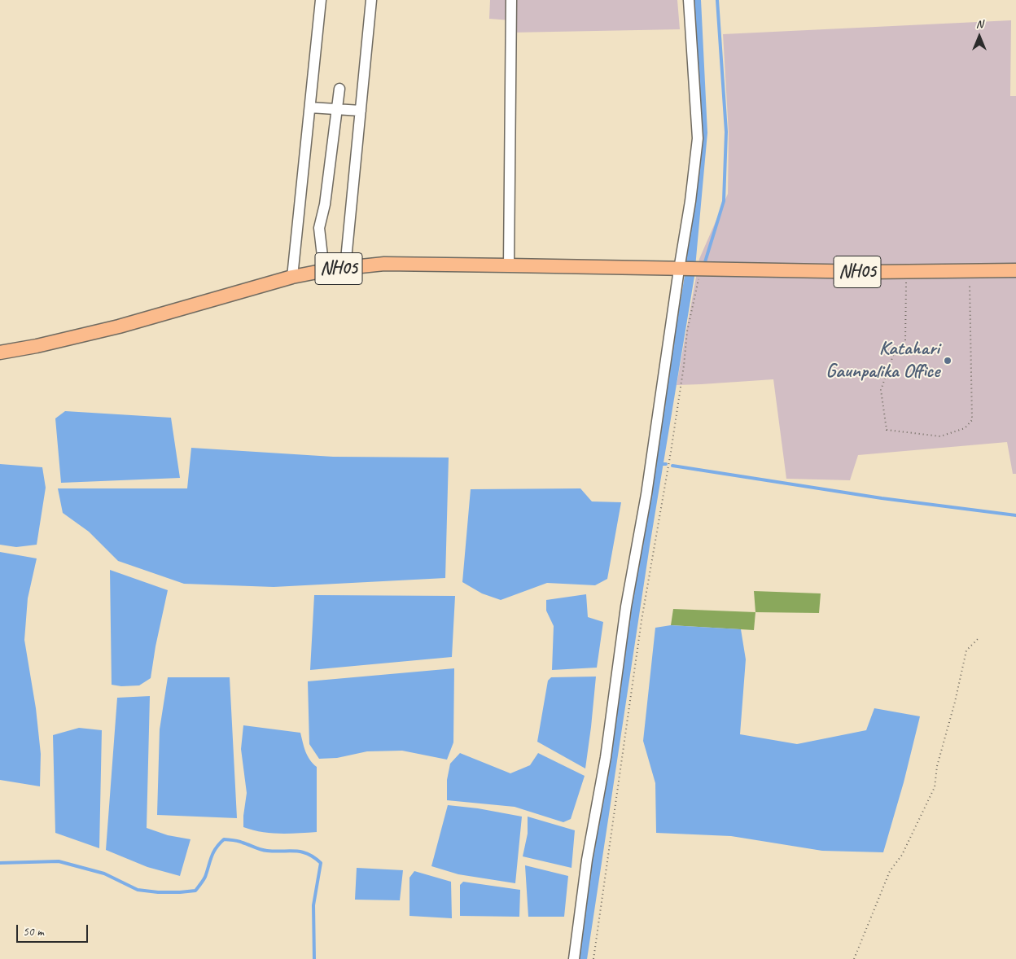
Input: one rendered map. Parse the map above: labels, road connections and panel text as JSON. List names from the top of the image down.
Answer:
{
  "streets": {
    "main road": ["NH05"]
  },
  "places": ["Katahari Gaunpalika Office"],
  "scale_bar": "50 m",
  "north": "top"
}
